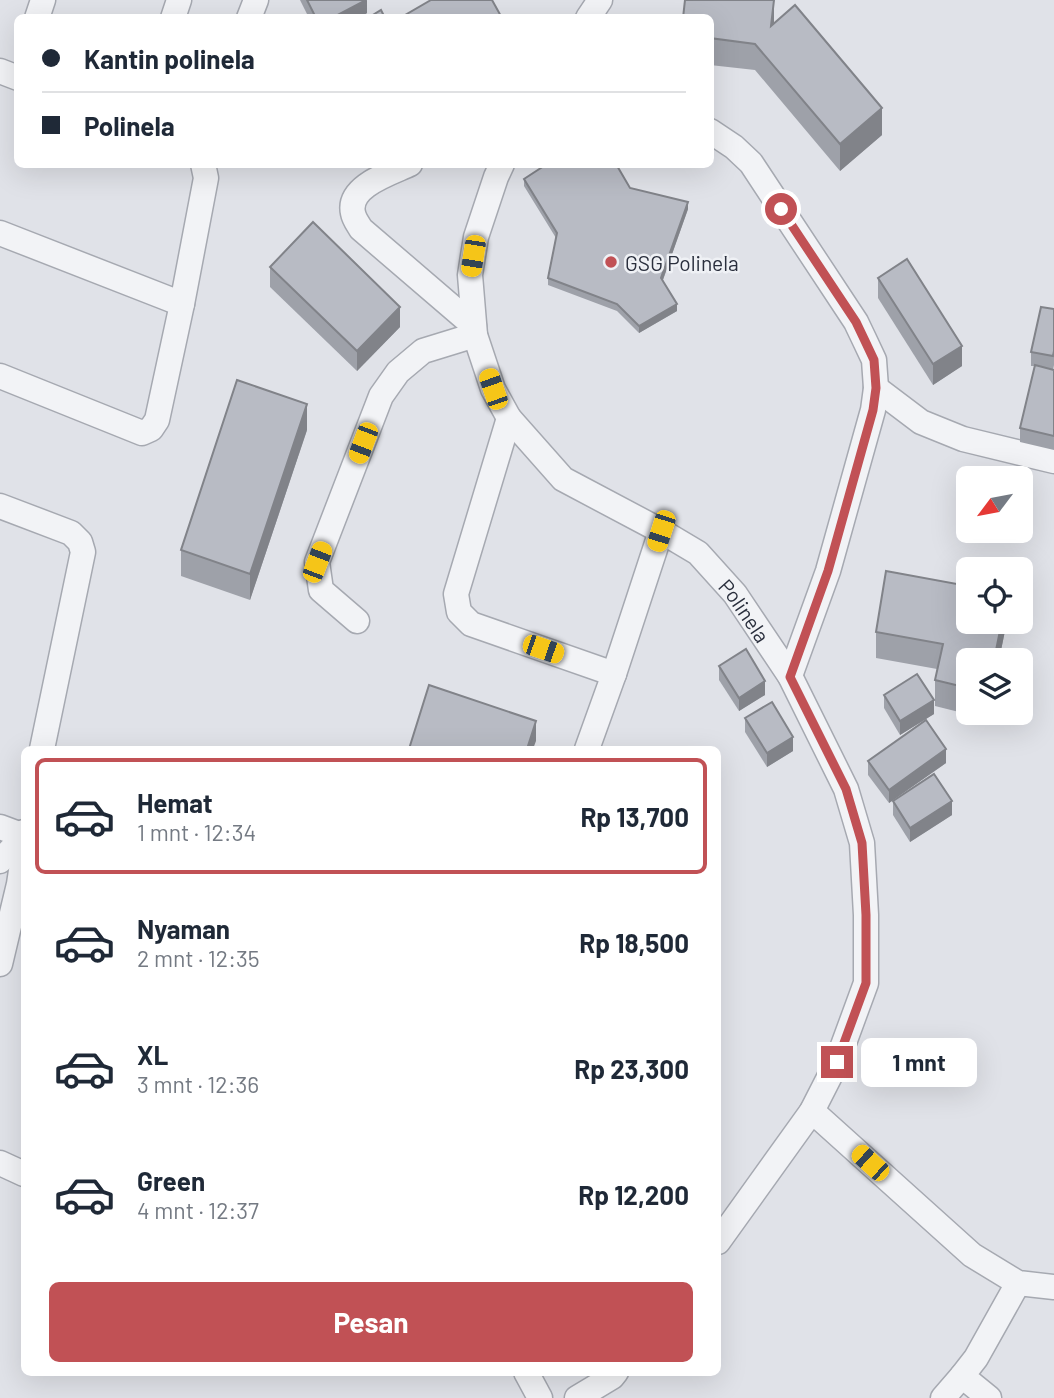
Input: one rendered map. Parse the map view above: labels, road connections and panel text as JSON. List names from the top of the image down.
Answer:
{
  "streets": {
    "street": ["Polinela"]
  },
  "places": ["GSG Polinela"],
  "north": "bottom left",
  "page": {
    "banner": ["Kantin polinela", "Polinela"],
    "list": [
      {
        "name": "Hemat",
        "note": "1 mnt · 12:34",
        "value": "Rp 13,700"
      },
      {
        "name": "Nyaman",
        "note": "2 mnt · 12:35",
        "value": "Rp 18,500"
      },
      {
        "name": "XL",
        "note": "3 mnt · 12:36",
        "value": "Rp 23,300"
      },
      {
        "name": "Green",
        "note": "4 mnt · 12:37",
        "value": "Rp 12,200"
      }
    ],
    "bubble": "1 mnt",
    "buttons": "Pesan"
  }
}
